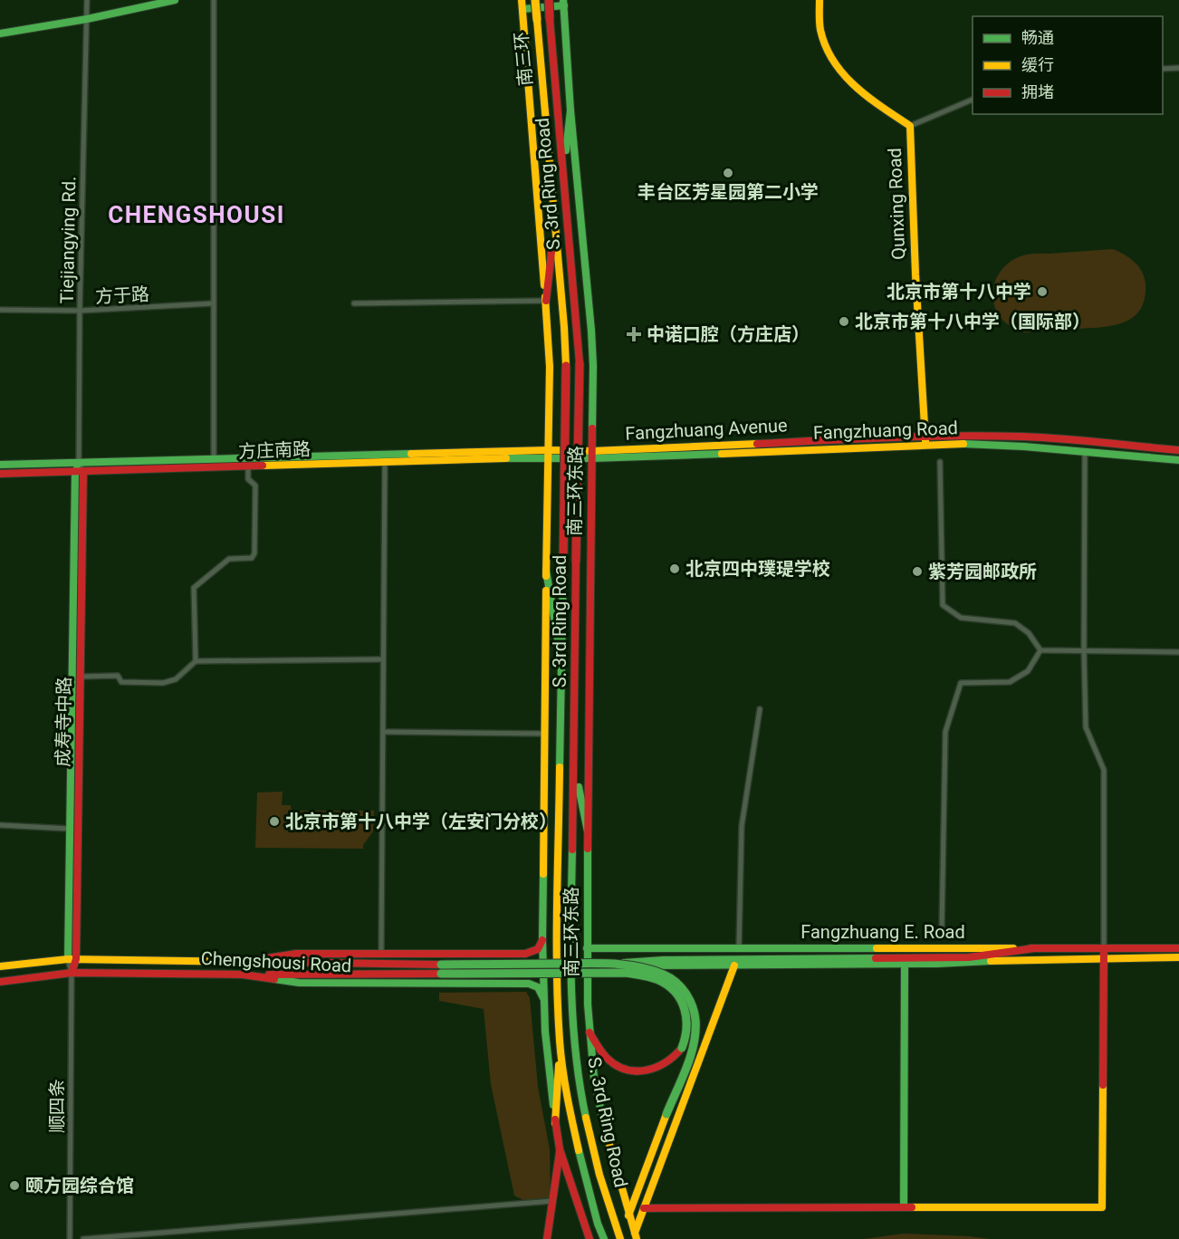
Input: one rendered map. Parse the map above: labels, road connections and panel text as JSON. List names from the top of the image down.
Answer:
{
  "streets": {
    "main road": [
      "南三环",
      "S. 3rd Ring Road",
      "Qunxing Road",
      "Fangzhuang Road",
      "方庄南路",
      "南三环东路",
      "成寿寺中路",
      "Fangzhuang E. Road",
      "Chengshousi Road"
    ],
    "street": ["Tiejiangying Rd.", "方于路", "顺四条"]
  },
  "crossings": [
    ["南三环", "S. 3rd Ring Road"],
    ["Qunxing Road", "Fangzhuang Road"],
    ["Tiejiangying Rd.", "方于路"],
    ["Tiejiangying Rd.", "方庄南路"],
    ["Tiejiangying Rd.", "成寿寺中路"],
    ["Fangzhuang Road", "方庄南路"],
    ["Fangzhuang Road", "南三环东路"],
    ["方庄南路", "南三环东路"],
    ["方庄南路", "成寿寺中路"],
    ["南三环东路", "Fangzhuang E. Road"],
    ["南三环东路", "Chengshousi Road"],
    ["成寿寺中路", "Chengshousi Road"],
    ["成寿寺中路", "顺四条"],
    ["Chengshousi Road", "顺四条"]
  ],
  "districts": ["CHENGSHOUSI"],
  "places": {
    "other": [
      "丰台区芳星园第二小学",
      "北京市第十八中学",
      "北京市第十八中学（国际部）",
      "北京四中璞瑅学校",
      "紫芳园邮政所",
      "北京市第十八中学（左安门分校）",
      "颐方园综合馆"
    ],
    "health": ["中诺口腔（方庄店）"]
  },
  "legend": ["畅通", "缓行", "拥堵"]
}
